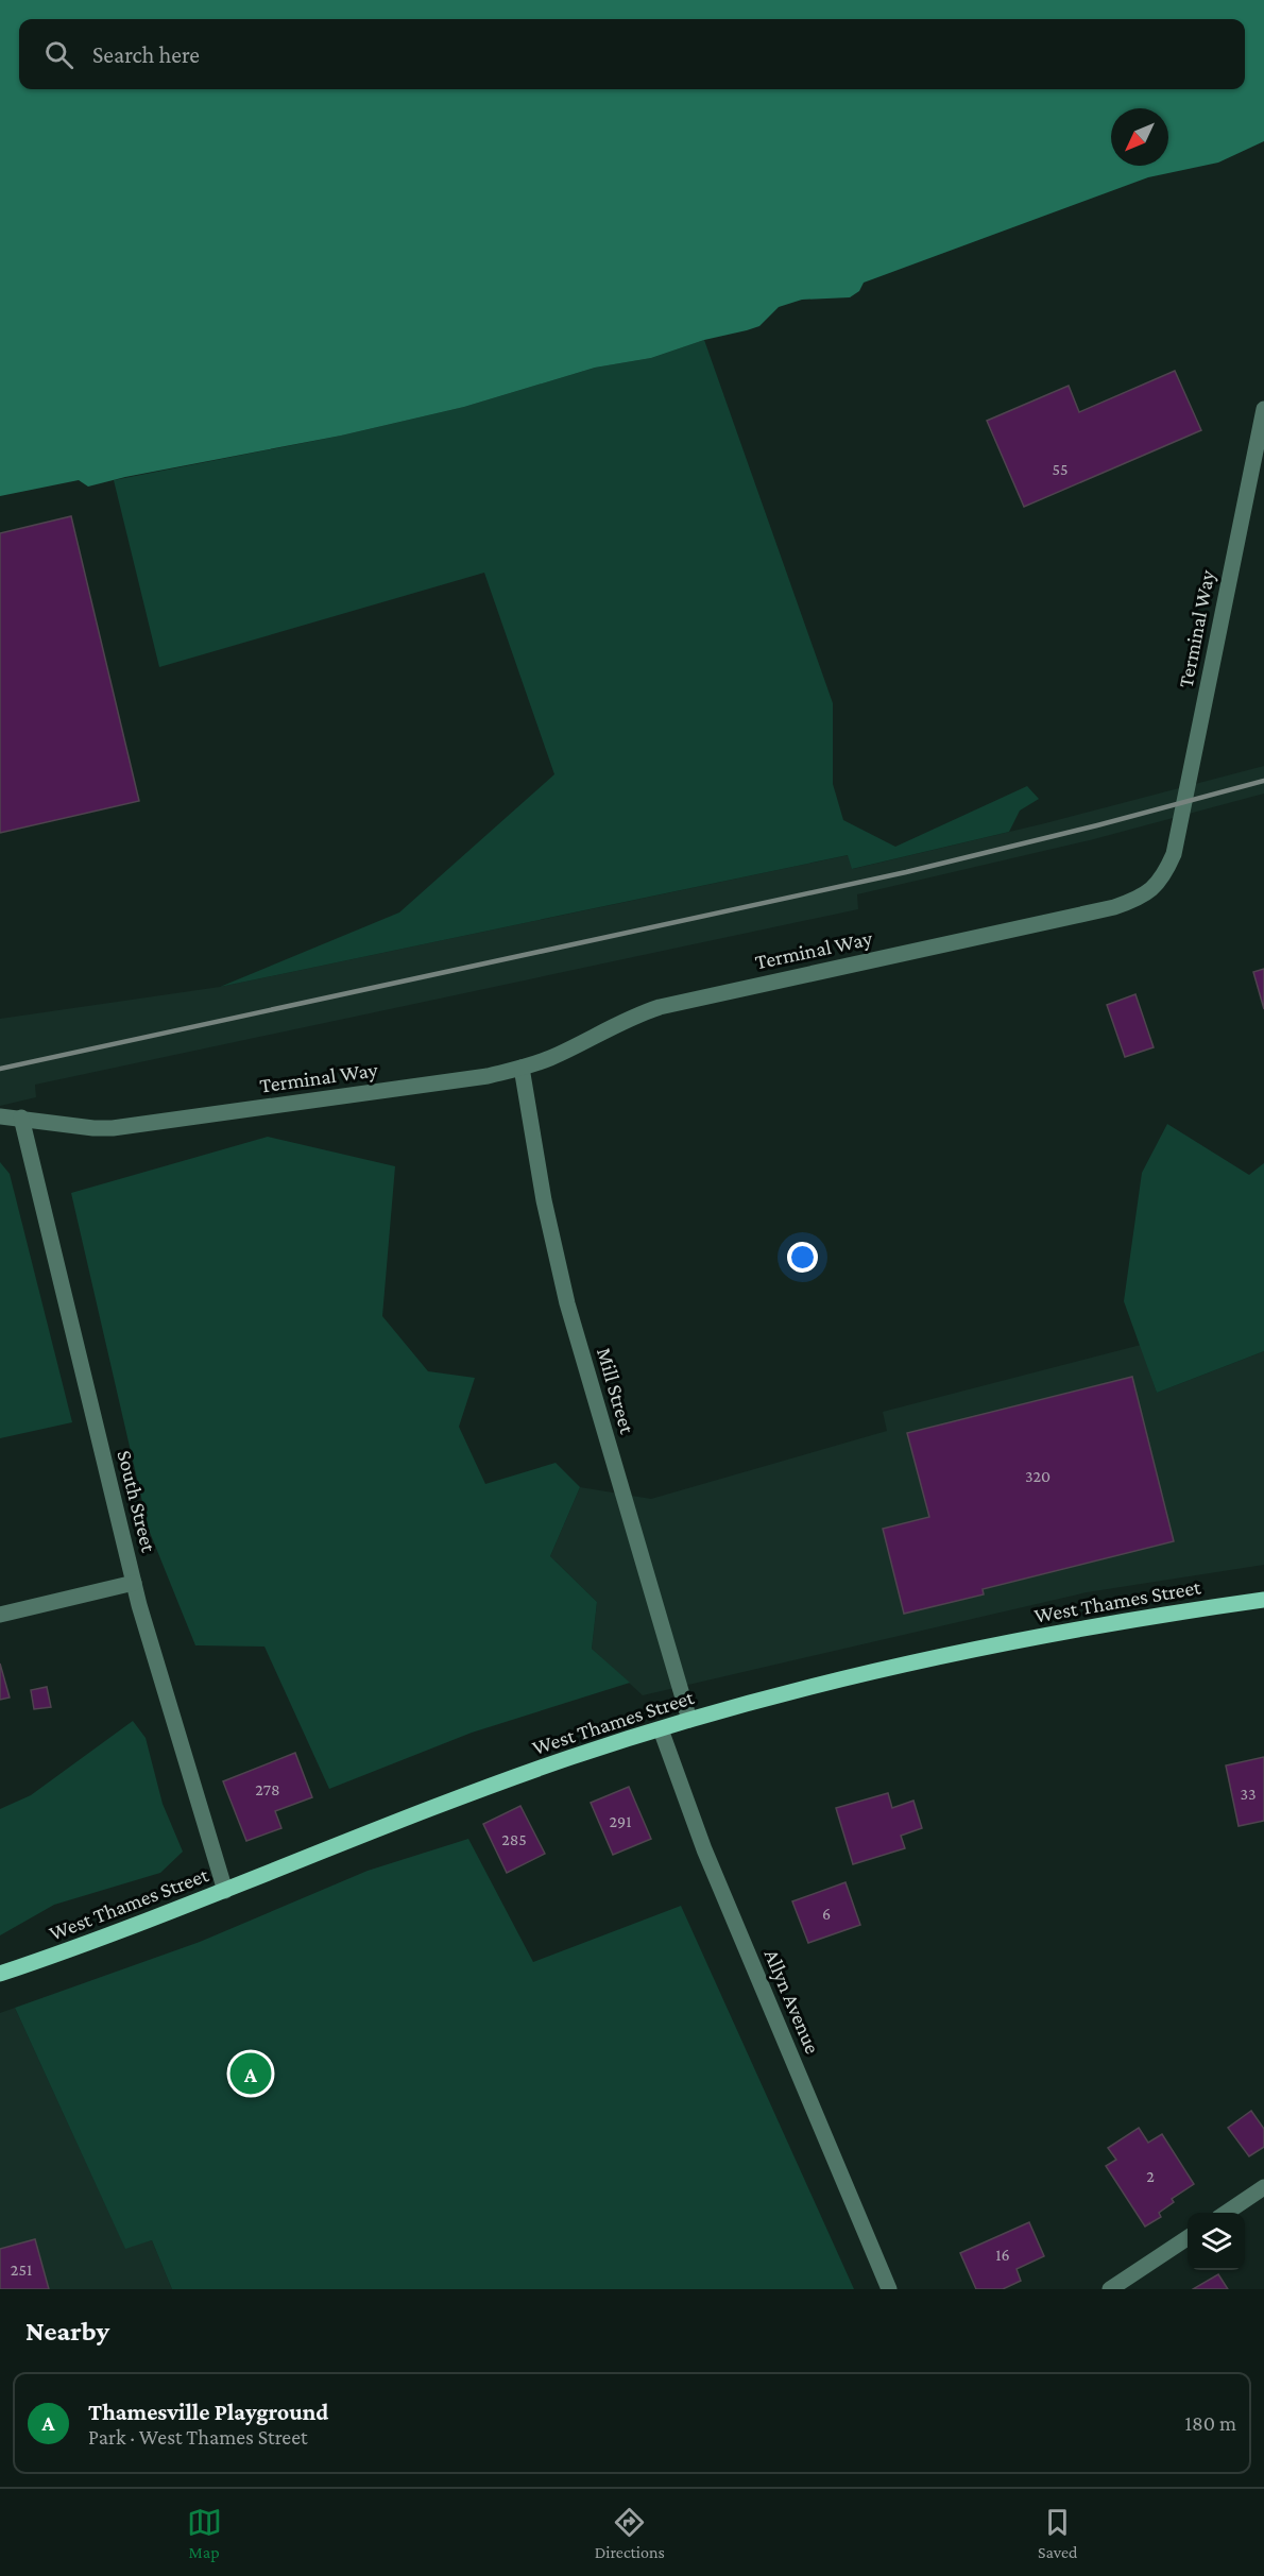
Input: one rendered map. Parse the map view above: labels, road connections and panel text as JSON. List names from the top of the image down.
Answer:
{
  "streets": {
    "main road": ["West Thames Street"],
    "street": [
      "Terminal Way",
      "Mill Street",
      "South Street",
      "Allyn Avenue"
    ]
  },
  "crossings": [
    ["Terminal Way", "Mill Street"],
    ["Terminal Way", "South Street"],
    ["Mill Street", "West Thames Street"],
    ["South Street", "West Thames Street"],
    ["West Thames Street", "Allyn Avenue"]
  ],
  "house_numbers": [
    "55",
    "320",
    "278",
    "33",
    "291",
    "285",
    "6",
    "2",
    "16",
    "251"
  ],
  "north": "bottom left",
  "page": {
    "search": "Search here",
    "pins": "A",
    "heading": "Nearby",
    "list": [
      {
        "mark": "A",
        "name": "Thamesville Playground",
        "note": "Park · West Thames Street",
        "value": "180 m"
      }
    ],
    "nav": ["Map", "Directions", "Saved"]
  }
}
